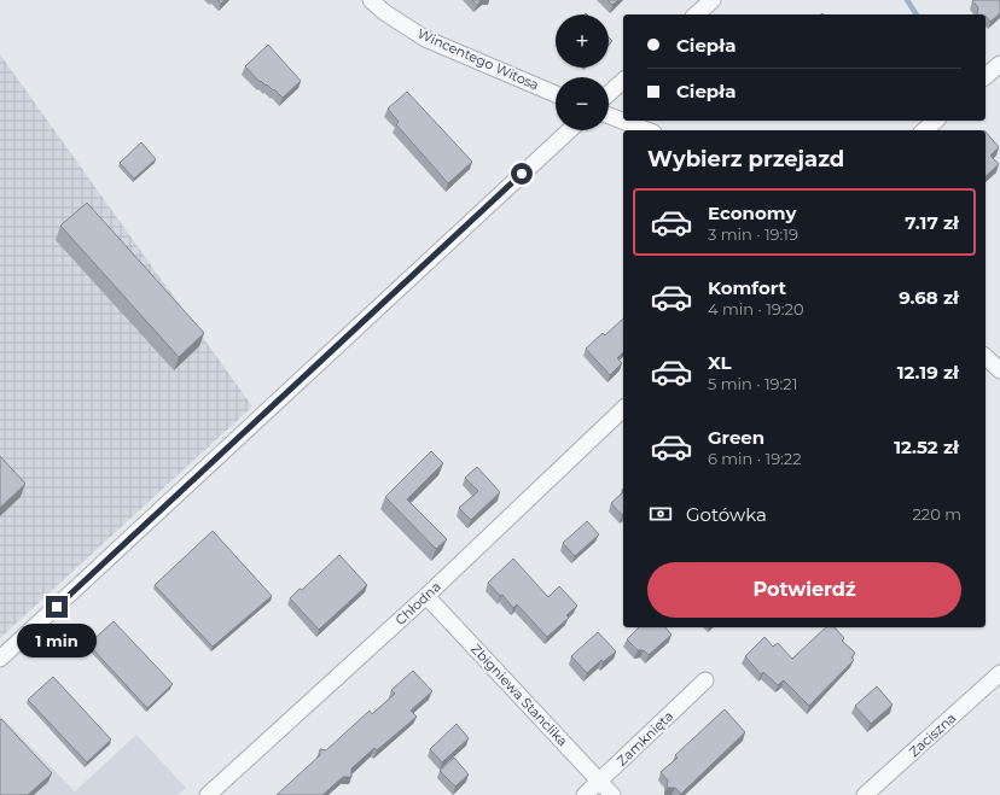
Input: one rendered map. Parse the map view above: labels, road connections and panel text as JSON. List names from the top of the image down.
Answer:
{
  "streets": {
    "street": [
      "Wincentego Witosa",
      "Chłodna",
      "Zbigniewa Stanclika",
      "Zaciszna",
      "Zamknięta"
    ]
  },
  "crossings": [
    ["Chłodna", "Zbigniewa Stanclika"],
    ["Zbigniewa Stanclika", "Zamknięta"]
  ],
  "page": {
    "map_buttons": ["+", "−"],
    "banner": ["Ciepła", "Ciepła"],
    "heading": "Wybierz przejazd",
    "list": [
      {
        "name": "Economy",
        "note": "3 min · 19:19",
        "value": "7.17 zł"
      },
      {
        "name": "Komfort",
        "note": "4 min · 19:20",
        "value": "9.68 zł"
      },
      {
        "name": "XL",
        "note": "5 min · 19:21",
        "value": "12.19 zł"
      },
      {
        "name": "Green",
        "note": "6 min · 19:22",
        "value": "12.52 zł"
      }
    ],
    "pay": ["Gotówka", "220 m"],
    "buttons": "Potwierdź",
    "bubble": "1 min"
  }
}
